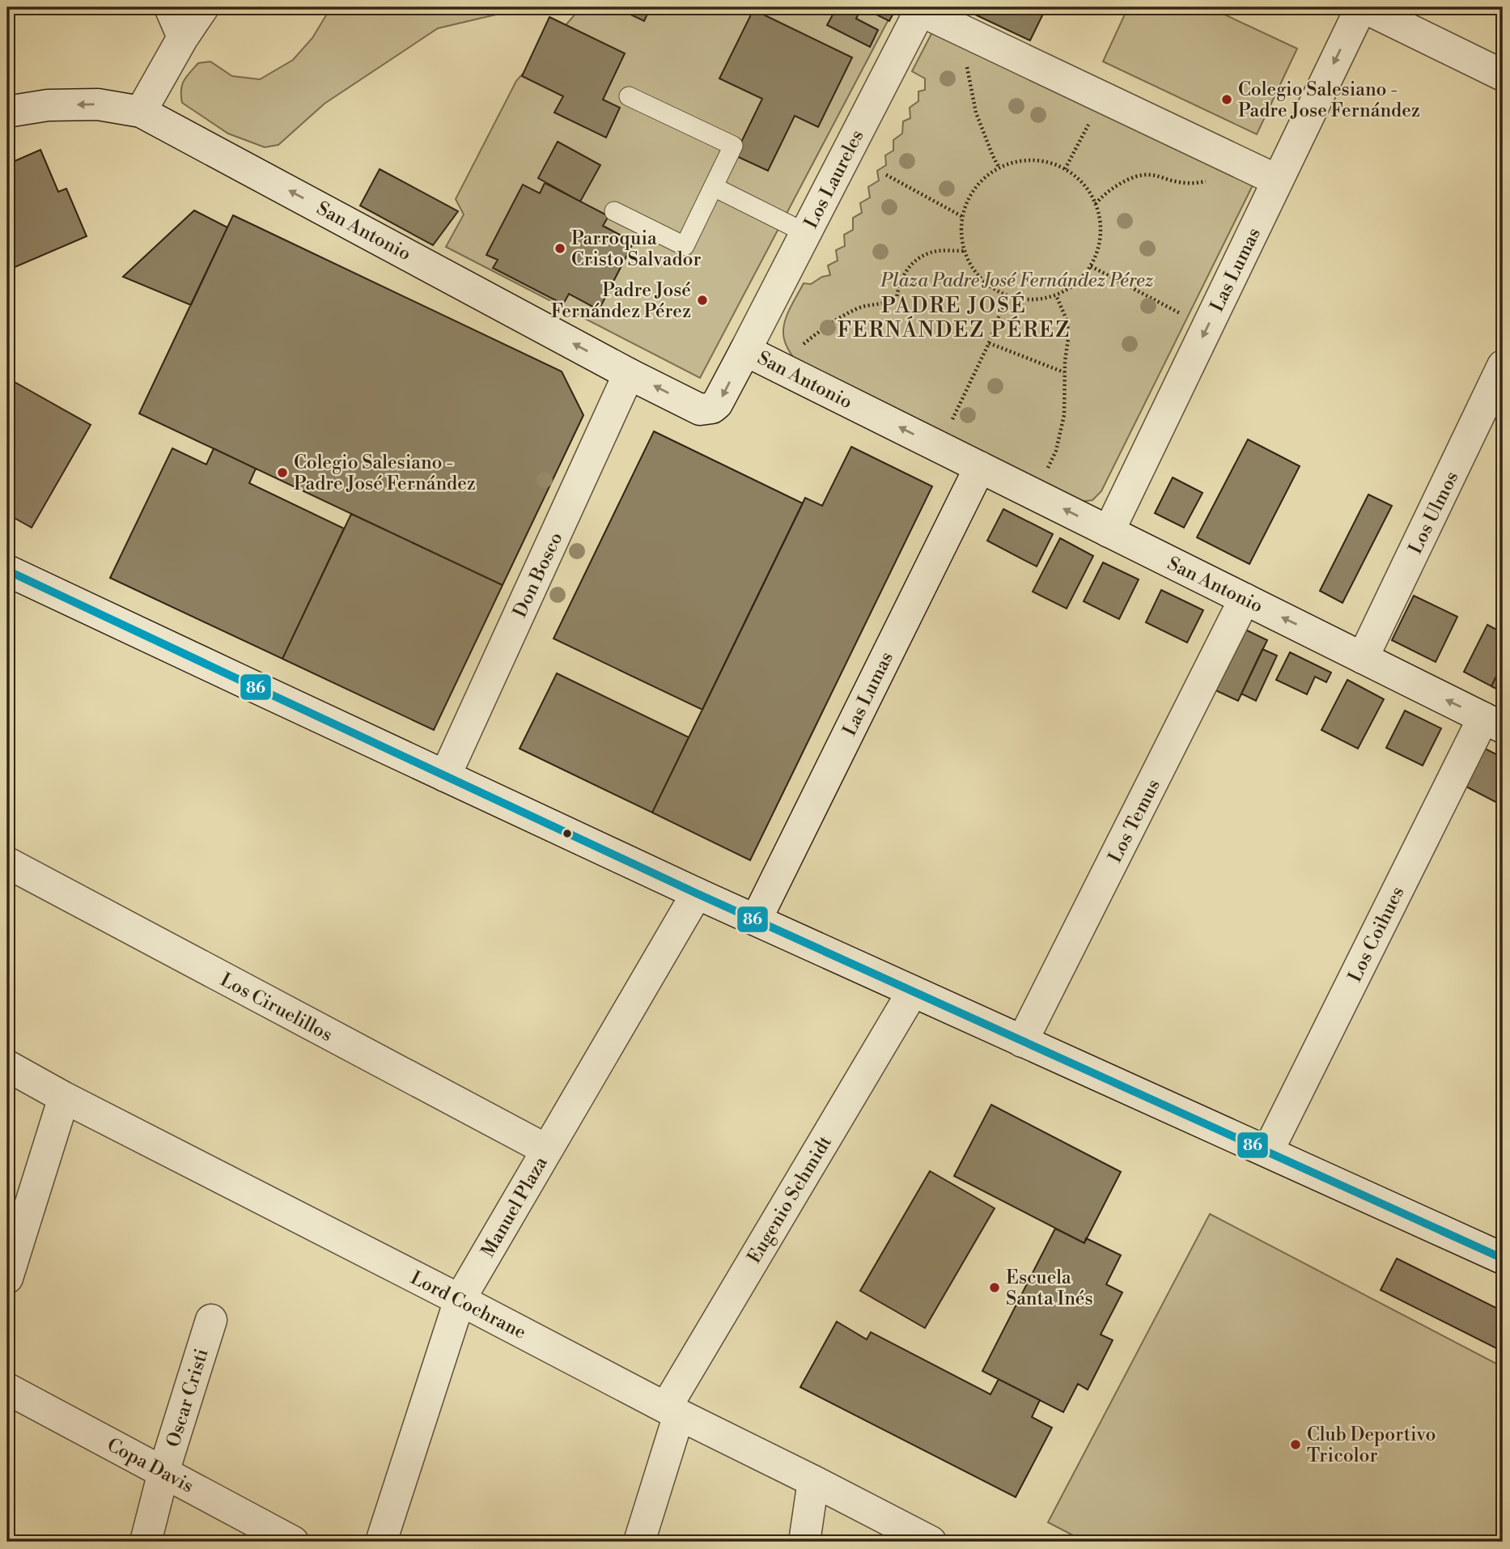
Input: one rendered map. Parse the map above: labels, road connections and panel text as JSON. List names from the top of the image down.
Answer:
{
  "streets": {
    "street": [
      "Los Laureles",
      "San Antonio",
      "Las Lumas",
      "Los Ulmos",
      "Don Bosco",
      "Los Temus",
      "Los Coihues",
      "Los Ciruelillos",
      "Eugenio Schmidt",
      "Manuel Plaza",
      "Lord Cochrane",
      "Oscar Cristi",
      "Copa Davis"
    ]
  },
  "crossings": [
    ["Los Laureles", "San Antonio"],
    ["San Antonio", "Las Lumas"],
    ["San Antonio", "Los Ulmos"],
    ["San Antonio", "Don Bosco"],
    ["San Antonio", "Los Temus"],
    ["San Antonio", "Los Coihues"],
    ["Los Ciruelillos", "Manuel Plaza"],
    ["Eugenio Schmidt", "Lord Cochrane"],
    ["Manuel Plaza", "Lord Cochrane"],
    ["Oscar Cristi", "Copa Davis"]
  ],
  "one_way": ["San Antonio", "Las Lumas"],
  "districts": ["PADRE JOSÉ FERNÁNDEZ PÉREZ"],
  "parks": ["Plaza Padre José Fernández Pérez"],
  "places": [
    "Colegio Salesiano - Padre Jose Fernández",
    "Parroquia Cristo Salvador",
    "Padre José Fernández Pérez",
    "Colegio Salesiano - Padre José Fernández",
    "Escuela Santa Inés",
    "Club Deportivo Tricolor"
  ],
  "lines": ["transit line 86"]
}
